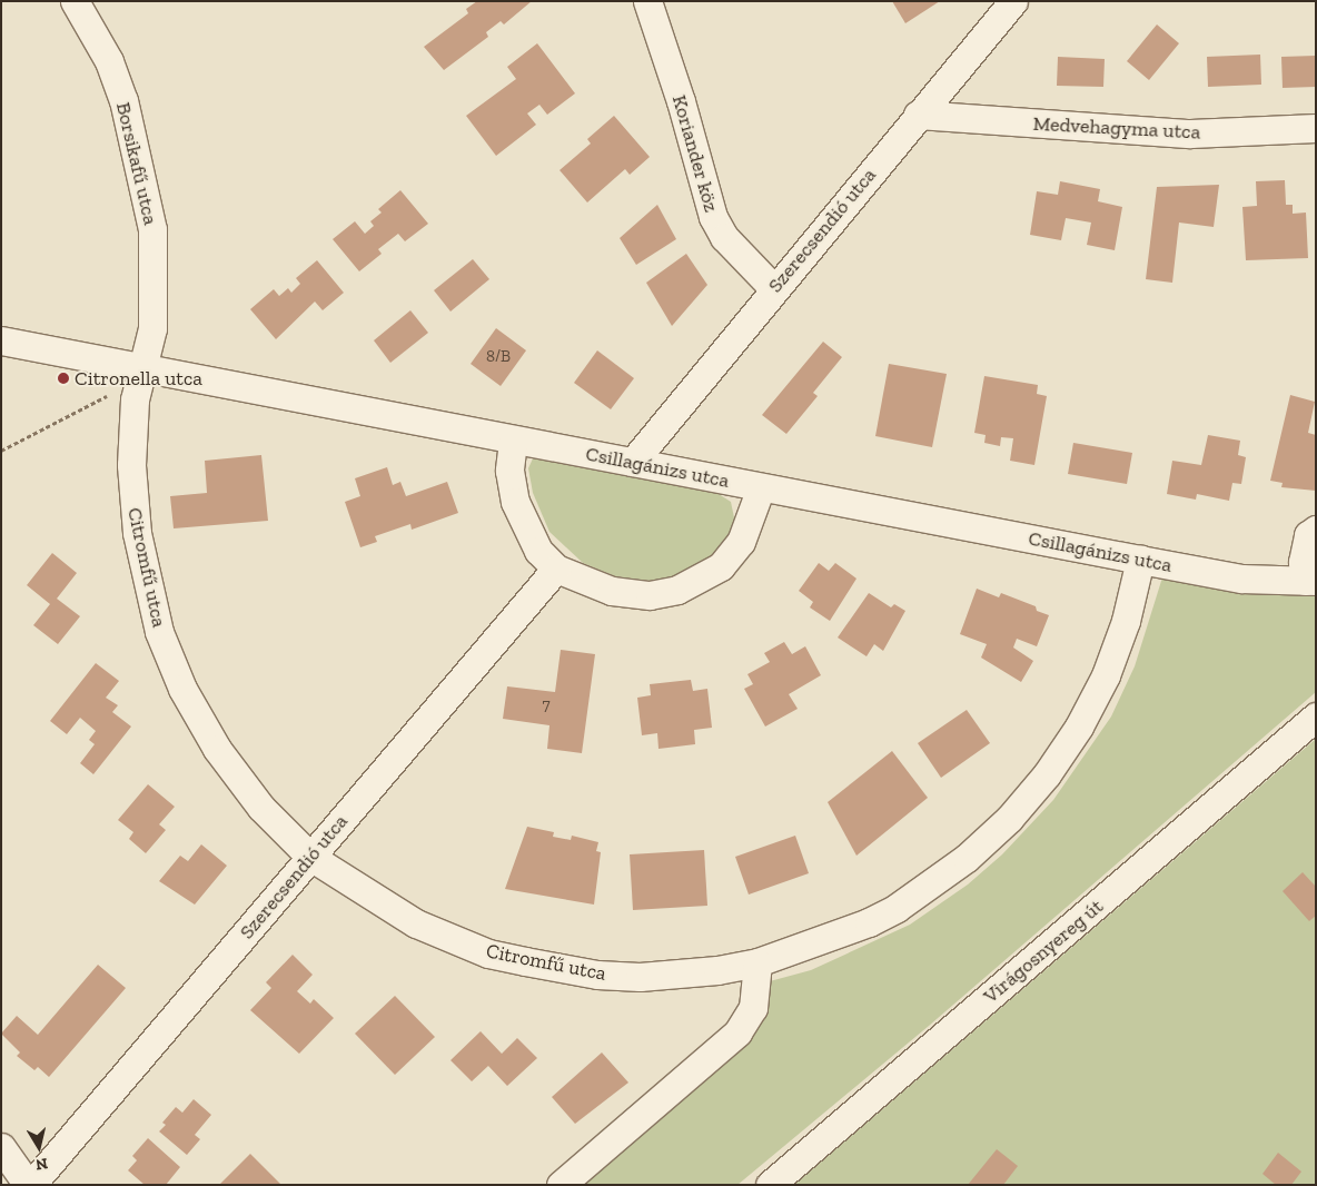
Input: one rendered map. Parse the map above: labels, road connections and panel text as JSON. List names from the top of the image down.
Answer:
{
  "streets": {
    "street": [
      "Medvehagyma utca",
      "Koriander köz",
      "Borsikafű utca",
      "Szerecsendió utca",
      "Csillagánizs utca",
      "Citromfű utca",
      "Virágosnyereg út"
    ]
  },
  "crossings": [
    ["Medvehagyma utca", "Szerecsendió utca"],
    ["Koriander köz", "Szerecsendió utca"],
    ["Borsikafű utca", "Csillagánizs utca"],
    ["Borsikafű utca", "Citromfű utca"],
    ["Szerecsendió utca", "Csillagánizs utca"],
    ["Szerecsendió utca", "Citromfű utca"],
    ["Csillagánizs utca", "Citromfű utca"]
  ],
  "places": ["Citronella utca"],
  "house_numbers": ["8/B", "7"],
  "north": "bottom"
}
